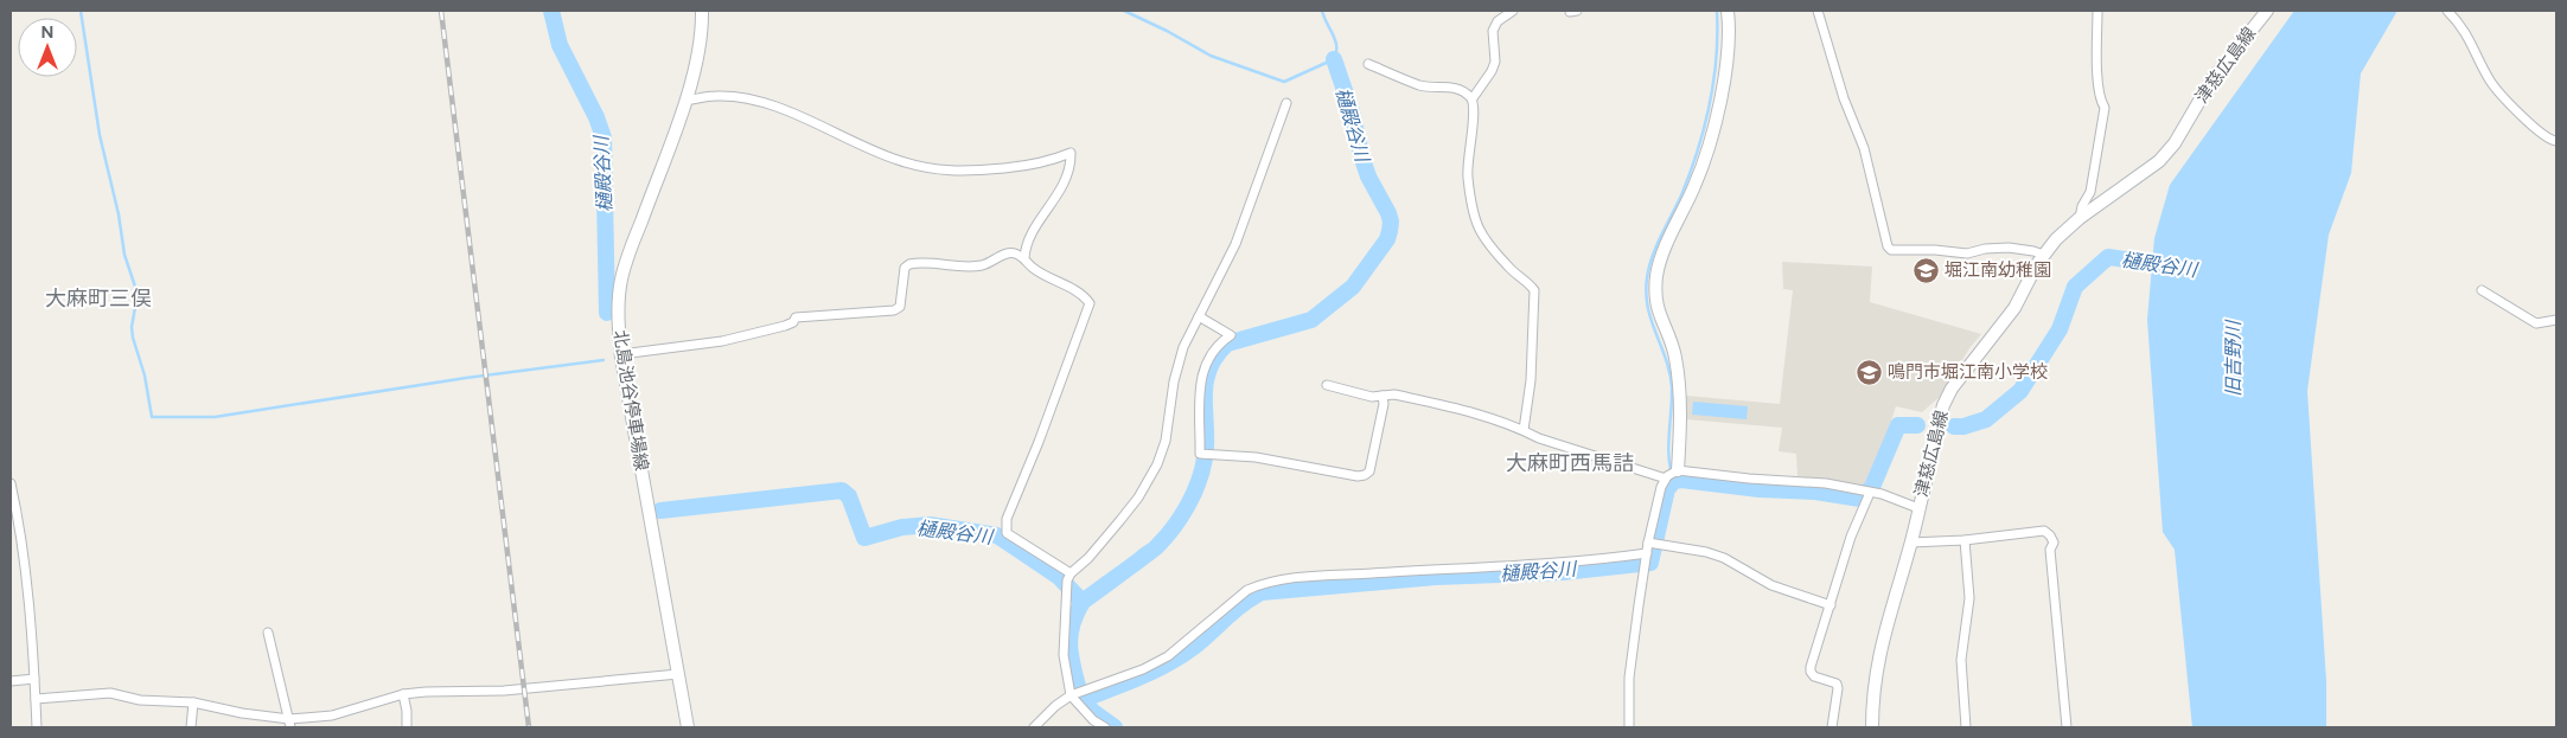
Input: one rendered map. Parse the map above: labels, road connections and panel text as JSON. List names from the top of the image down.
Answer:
{
  "streets": {
    "main road": ["津慈広島線", "北島池谷停車場線"]
  },
  "districts": ["大麻町三俣", "大麻町西馬詰"],
  "water": ["樋殿谷川", "旧吉野川"],
  "places": {
    "school or university": ["堀江南幼稚園", "鳴門市堀江南小学校"]
  },
  "north": "top"
}
